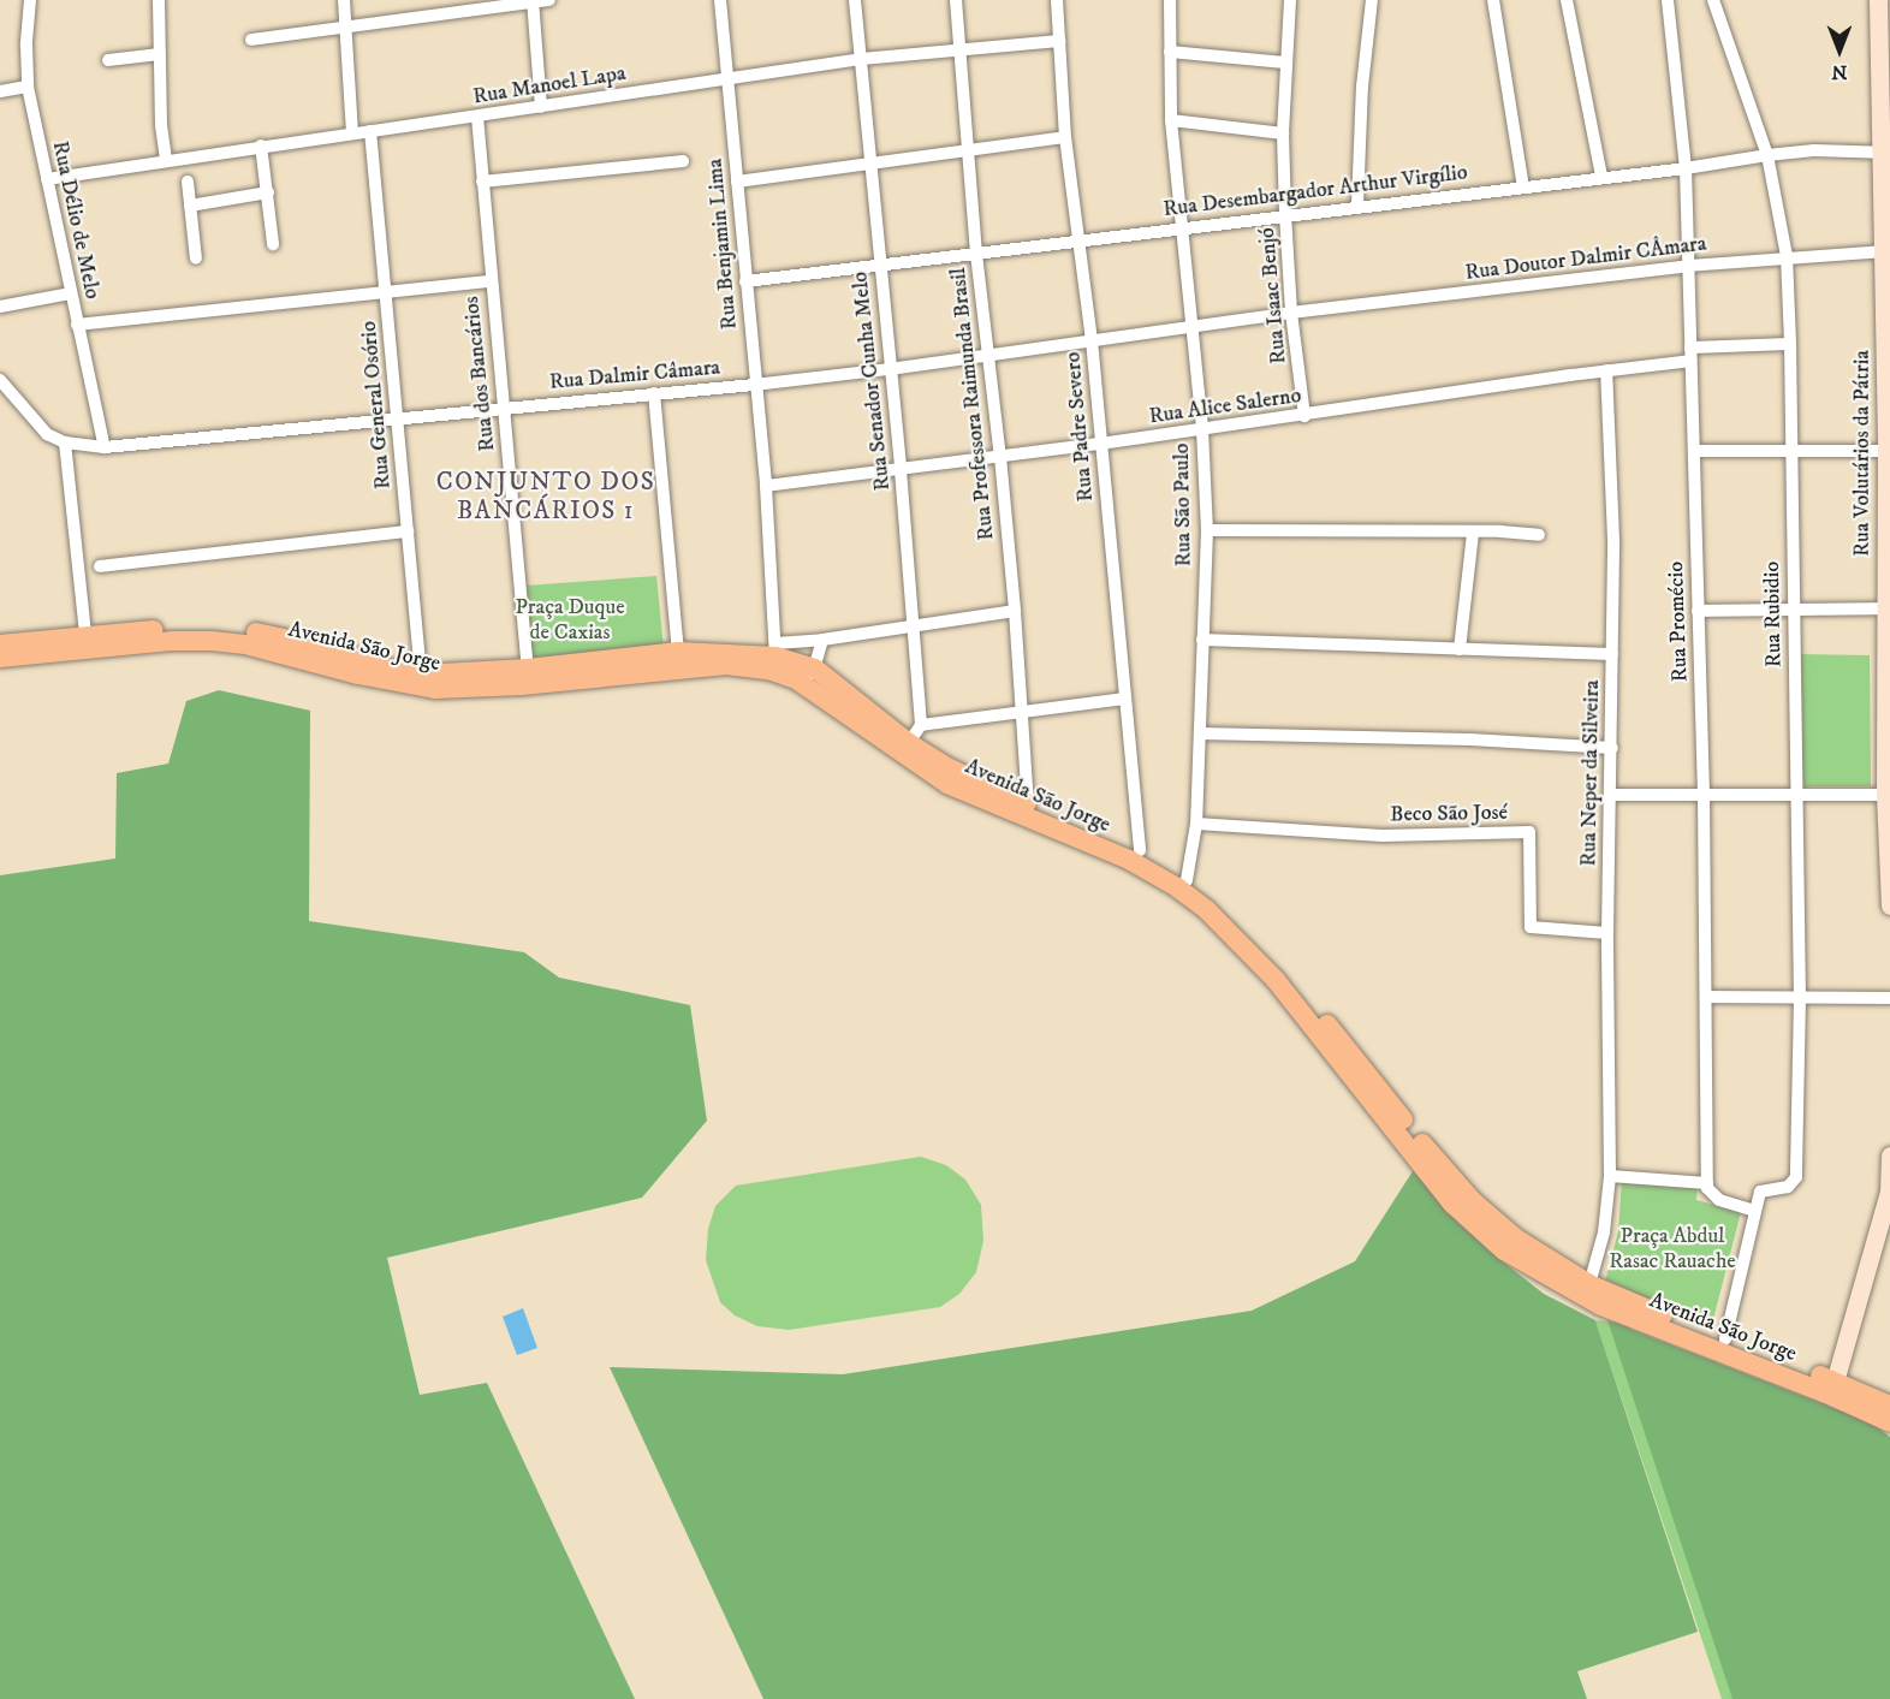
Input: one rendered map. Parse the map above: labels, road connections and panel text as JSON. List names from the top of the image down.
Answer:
{
  "streets": {
    "main road": ["Avenida São Jorge"],
    "street": [
      "Rua Manoel Lapa",
      "Rua Desembargador Arthur Virgílio",
      "Rua Délio de Melo",
      "Rua Benjamin Lima",
      "Rua Doutor Dalmir CÂmara",
      "Rua Isaac Benjó",
      "Rua dos Bancários",
      "Rua Dalmir Câmara",
      "Rua Senador Cunha Melo",
      "Rua Professora Raimunda Brasil",
      "Rua General Osório",
      "Rua Alice Salerno",
      "Rua Padre Severo",
      "Rua Volutários da Pátria",
      "Rua São Paulo",
      "Rua Rubidio",
      "Rua Promécio",
      "Rua Neper da Silveira",
      "Beco São José"
    ]
  },
  "crossings": [
    ["Rua Manoel Lapa", "Rua Délio de Melo"],
    ["Rua Manoel Lapa", "Rua Benjamin Lima"],
    ["Rua Manoel Lapa", "Rua dos Bancários"],
    ["Rua Manoel Lapa", "Rua Senador Cunha Melo"],
    ["Rua Manoel Lapa", "Rua Professora Raimunda Brasil"],
    ["Rua Manoel Lapa", "Rua General Osório"],
    ["Rua Manoel Lapa", "Rua Padre Severo"],
    ["Rua Desembargador Arthur Virgílio", "Rua Benjamin Lima"],
    ["Rua Desembargador Arthur Virgílio", "Rua Isaac Benjó"],
    ["Rua Desembargador Arthur Virgílio", "Rua Senador Cunha Melo"],
    ["Rua Desembargador Arthur Virgílio", "Rua Professora Raimunda Brasil"],
    ["Rua Desembargador Arthur Virgílio", "Rua Padre Severo"],
    ["Rua Desembargador Arthur Virgílio", "Rua Volutários da Pátria"],
    ["Rua Desembargador Arthur Virgílio", "Rua São Paulo"],
    ["Rua Desembargador Arthur Virgílio", "Rua Rubidio"],
    ["Rua Desembargador Arthur Virgílio", "Rua Promécio"],
    ["Rua Délio de Melo", "Rua Dalmir Câmara"],
    ["Rua Benjamin Lima", "Rua Dalmir Câmara"],
    ["Rua Benjamin Lima", "Rua Alice Salerno"],
    ["Rua Benjamin Lima", "Avenida São Jorge"],
    ["Rua Doutor Dalmir CÂmara", "Rua Isaac Benjó"],
    ["Rua Doutor Dalmir CÂmara", "Rua Dalmir Câmara"],
    ["Rua Doutor Dalmir CÂmara", "Rua Volutários da Pátria"],
    ["Rua Doutor Dalmir CÂmara", "Rua Rubidio"],
    ["Rua Doutor Dalmir CÂmara", "Rua Promécio"],
    ["Rua Isaac Benjó", "Rua Dalmir Câmara"],
    ["Rua Isaac Benjó", "Rua Alice Salerno"],
    ["Rua dos Bancários", "Rua Dalmir Câmara"],
    ["Rua dos Bancários", "Avenida São Jorge"],
    ["Rua Dalmir Câmara", "Rua Senador Cunha Melo"],
    ["Rua Dalmir Câmara", "Rua Professora Raimunda Brasil"],
    ["Rua Dalmir Câmara", "Rua General Osório"],
    ["Rua Dalmir Câmara", "Rua Padre Severo"],
    ["Rua Dalmir Câmara", "Rua São Paulo"],
    ["Rua Senador Cunha Melo", "Rua Alice Salerno"],
    ["Rua Professora Raimunda Brasil", "Rua Alice Salerno"],
    ["Rua Professora Raimunda Brasil", "Avenida São Jorge"],
    ["Rua General Osório", "Avenida São Jorge"],
    ["Rua Alice Salerno", "Rua Padre Severo"],
    ["Rua Alice Salerno", "Rua São Paulo"],
    ["Rua Alice Salerno", "Rua Rubidio"],
    ["Rua Alice Salerno", "Rua Promécio"],
    ["Rua Alice Salerno", "Rua Neper da Silveira"],
    ["Rua Padre Severo", "Avenida São Jorge"],
    ["Rua São Paulo", "Avenida São Jorge"],
    ["Rua São Paulo", "Beco São José"],
    ["Avenida São Jorge", "Rua Neper da Silveira"],
    ["Rua Neper da Silveira", "Beco São José"]
  ],
  "districts": ["CONJUNTO DOS BANCÁRIOS 1"],
  "parks": ["Praça Duque de Caxias", "Praça Abdul Rasac Rauache"],
  "north": "bottom"
}
